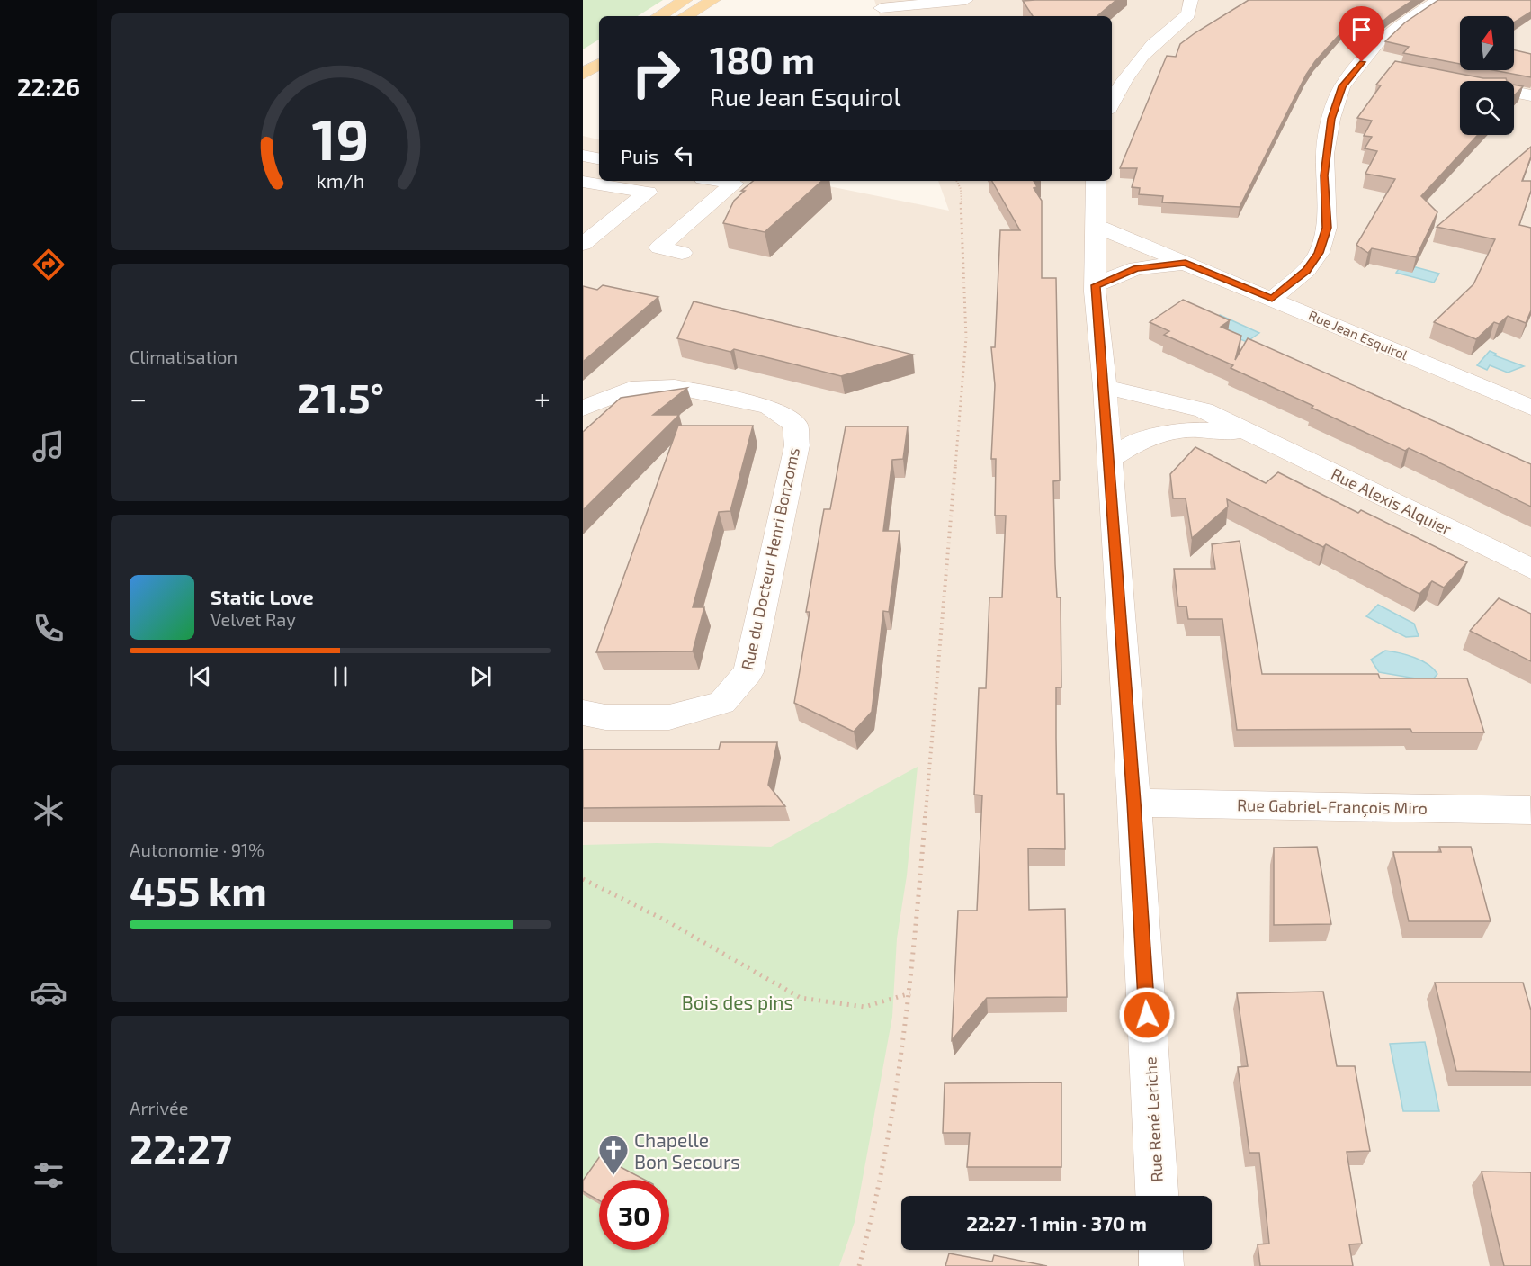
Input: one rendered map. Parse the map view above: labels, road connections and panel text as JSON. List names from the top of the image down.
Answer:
{
  "streets": {
    "street": [
      "Rue Jean Esquirol",
      "Rue Alexis Alquier",
      "Rue du Docteur Henri Bonzoms",
      "Rue Gabriel-François Miro",
      "Rue René Leriche"
    ]
  },
  "crossings": [
    ["Rue Jean Esquirol", "Rue René Leriche"],
    ["Rue Alexis Alquier", "Rue René Leriche"],
    ["Rue Gabriel-François Miro", "Rue René Leriche"]
  ],
  "parks": ["Bois des pins"],
  "places": {
    "church": ["Chapelle Bon Secours"]
  },
  "north": "top",
  "page": {
    "tabs": "22:26",
    "turn": ["180 m", "Rue Jean Esquirol"],
    "then": "Puis",
    "tile": [
      "Climatisation",
      ["Autonomie · 91%", "455 km"],
      ["Arrivée", "22:27"]
    ],
    "heat": ["−", "21.5°", "+"],
    "song": ["Static Love", "Velvet Ray"],
    "limit": "30",
    "trip": "22:27 · 1 min · 370 m",
    "gauge": ["19", "km/h"]
  }
}
